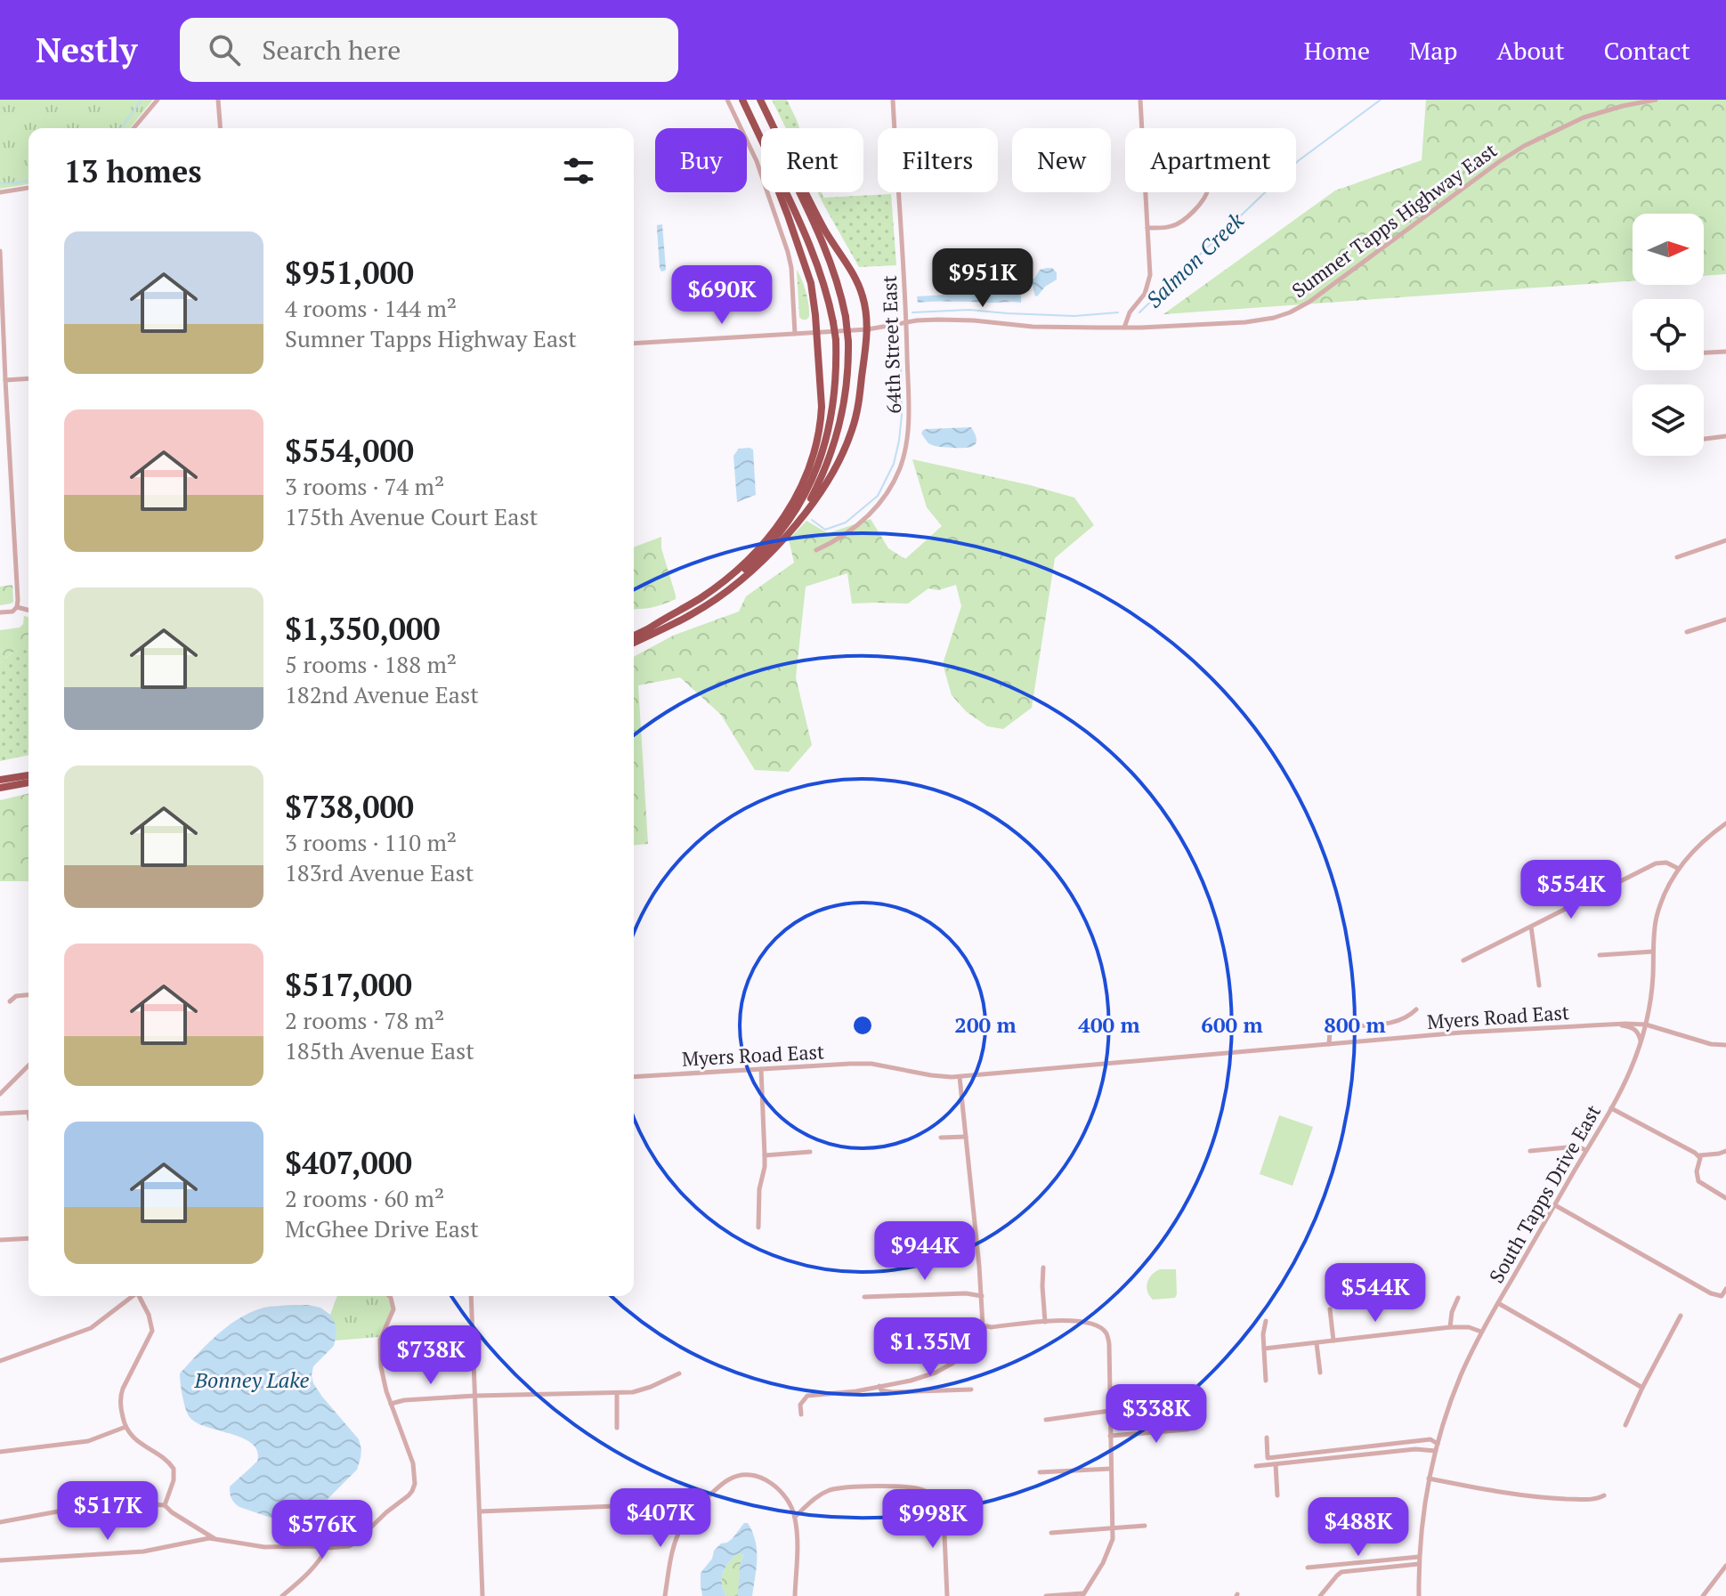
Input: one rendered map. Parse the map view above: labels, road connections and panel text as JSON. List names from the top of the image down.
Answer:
{
  "streets": {
    "street": [
      "Sumner Tapps Highway East",
      "64th Street East",
      "Myers Road East",
      "South Tapps Drive East"
    ]
  },
  "crossings": [
    ["Sumner Tapps Highway East", "64th Street East"],
    ["Myers Road East", "South Tapps Drive East"]
  ],
  "water": ["Salmon Creek", "Bonney Lake"],
  "north": "right",
  "page": {
    "header": "Nestly",
    "search": "Search here",
    "nav": [
      "Home",
      "Map",
      "About",
      "Contact"
    ],
    "chip": [
      "Buy",
      "Rent",
      "Filters",
      "New",
      "Apartment"
    ],
    "heading": "13 homes",
    "list": [
      {
        "name": "$951,000",
        "note": "4 rooms · 144 m² · Sumner Tapps Highway East"
      },
      {
        "name": "$554,000",
        "note": "3 rooms · 74 m² · 175th Avenue Court East"
      },
      {
        "name": "$1,350,000",
        "note": "5 rooms · 188 m² · 182nd Avenue East"
      },
      {
        "name": "$738,000",
        "note": "3 rooms · 110 m² · 183rd Avenue East"
      },
      {
        "name": "$517,000",
        "note": "2 rooms · 78 m² · 185th Avenue East"
      },
      {
        "name": "$407,000",
        "note": "2 rooms · 60 m² · McGhee Drive East"
      }
    ],
    "price": [
      "$951K",
      "$690K",
      "$554K",
      "$944K",
      "$544K",
      "$1.35M",
      "$738K",
      "$338K",
      "$517K",
      "$407K",
      "$998K",
      "$488K",
      "$576K"
    ]
  },
  "rings": [
    "200 m",
    "400 m",
    "600 m",
    "800 m"
  ]
}
